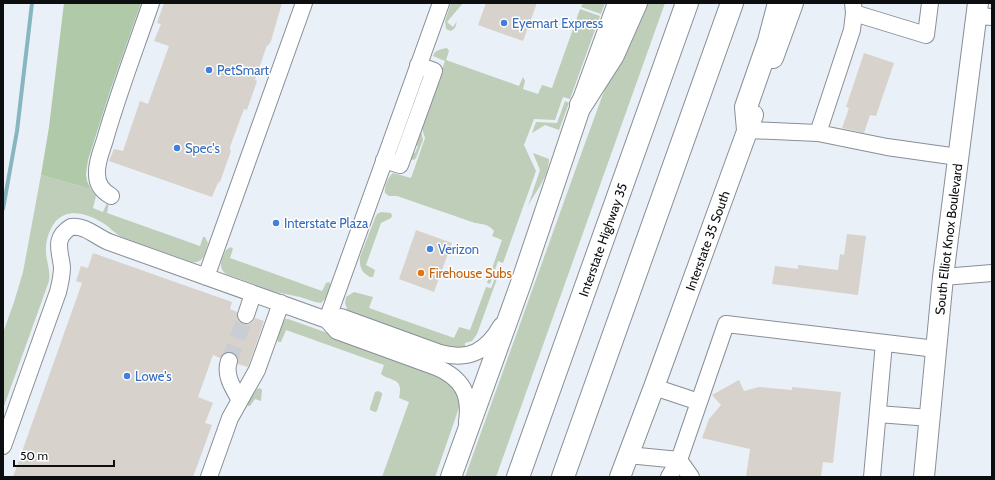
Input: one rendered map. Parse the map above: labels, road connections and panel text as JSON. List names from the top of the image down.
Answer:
{
  "streets": {
    "highway": ["Interstate Highway 35"],
    "main road": ["Interstate 35 South", "South Elliot Knox Boulevard"]
  },
  "places": [
    "Eyemart Express",
    "PetSmart",
    "Spec's",
    "Interstate Plaza",
    "Verizon",
    "Firehouse Subs",
    "Lowe's"
  ],
  "scale_bar": "50 m"
}
